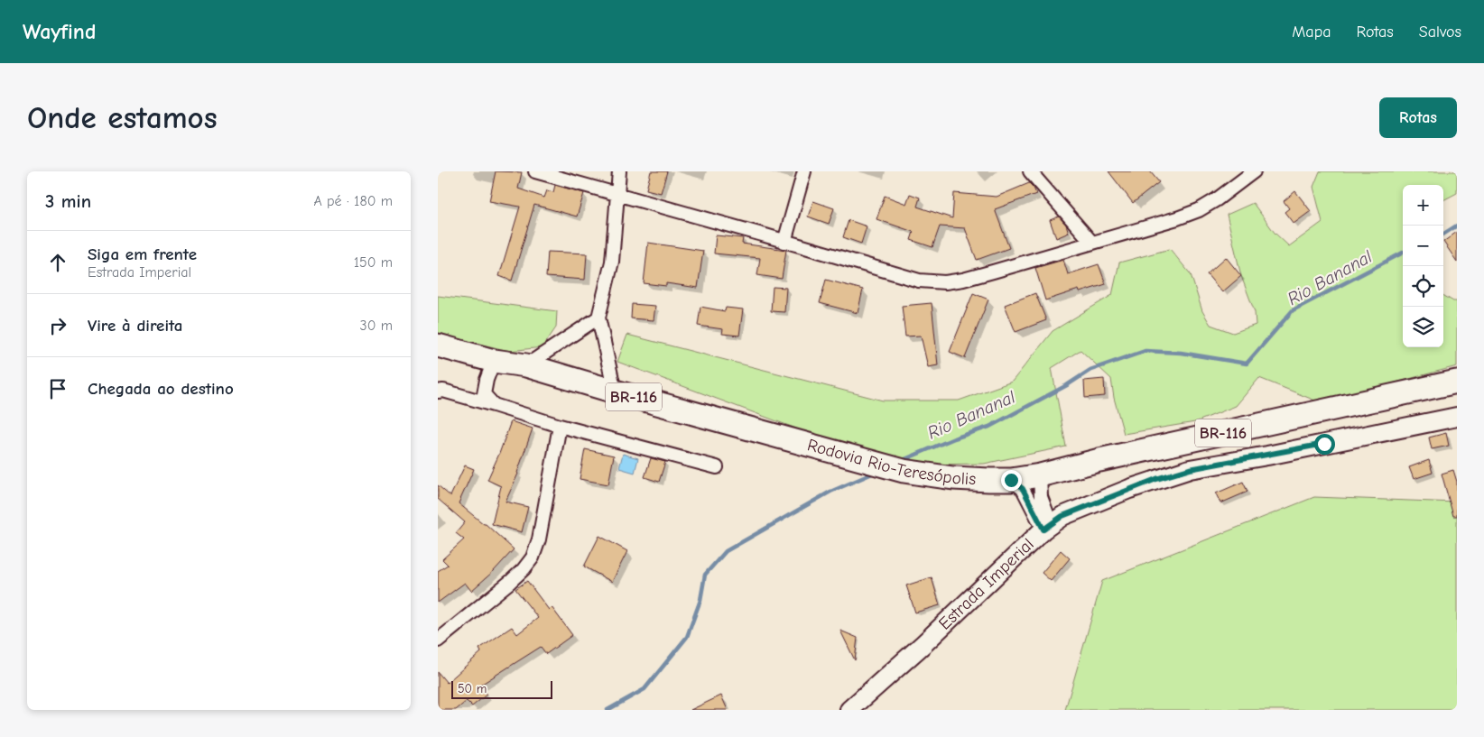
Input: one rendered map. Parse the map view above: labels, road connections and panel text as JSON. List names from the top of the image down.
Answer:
{
  "streets": {
    "highway": ["BR-116", "Rodovia Rio-Teresópolis"],
    "street": ["Estrada Imperial"]
  },
  "water": ["Rio Bananal"],
  "scale_bar": "50 m",
  "page": {
    "header": "Wayfind",
    "nav": ["Mapa", "Rotas", "Salvos"],
    "buttons": "Rotas",
    "title": "Onde estamos",
    "heading": ["3 min", "A pé · 180 m"],
    "map_buttons": ["+", "−"],
    "list": [
      ["Siga em frente", "Estrada Imperial", "150 m"],
      ["Vire à direita", "30 m"],
      "Chegada ao destino"
    ],
    "scale": "50 m"
  }
}
